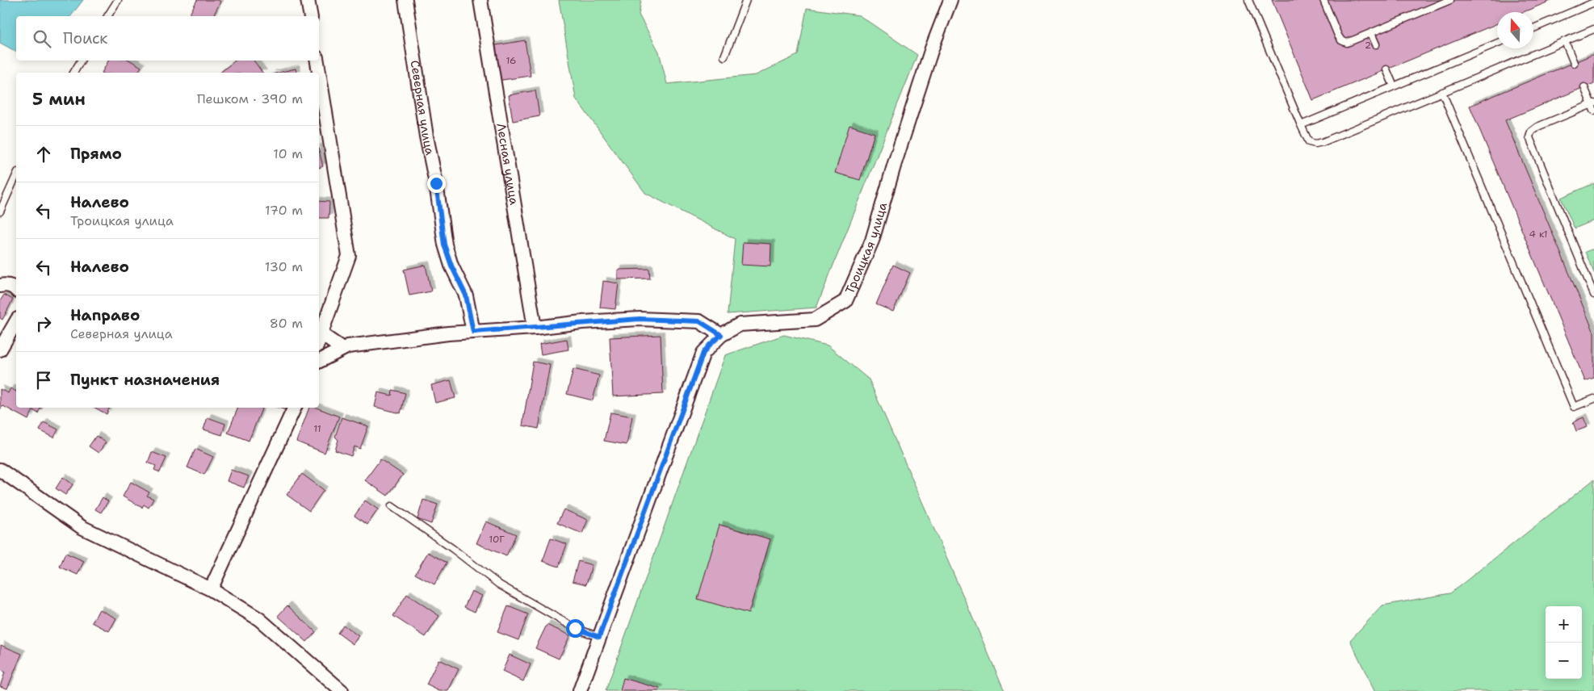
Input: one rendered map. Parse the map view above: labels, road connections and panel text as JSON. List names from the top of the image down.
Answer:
{
  "streets": {
    "street": ["Северная улица", "Лесная улица", "Троицкая улица"]
  },
  "house_numbers": [
    "2",
    "16",
    "4 к1",
    "11",
    "10Г"
  ],
  "north": "top",
  "page": {
    "search": "Поиск",
    "heading": ["5 мин", "Пешком · 390 m"],
    "list": [
      ["Прямо", "10 m"],
      ["Налево", "Троицкая улица", "170 m"],
      ["Налево", "130 m"],
      ["Направо", "Северная улица", "80 m"],
      "Пункт назначения"
    ],
    "map_buttons": ["+", "−"]
  }
}
